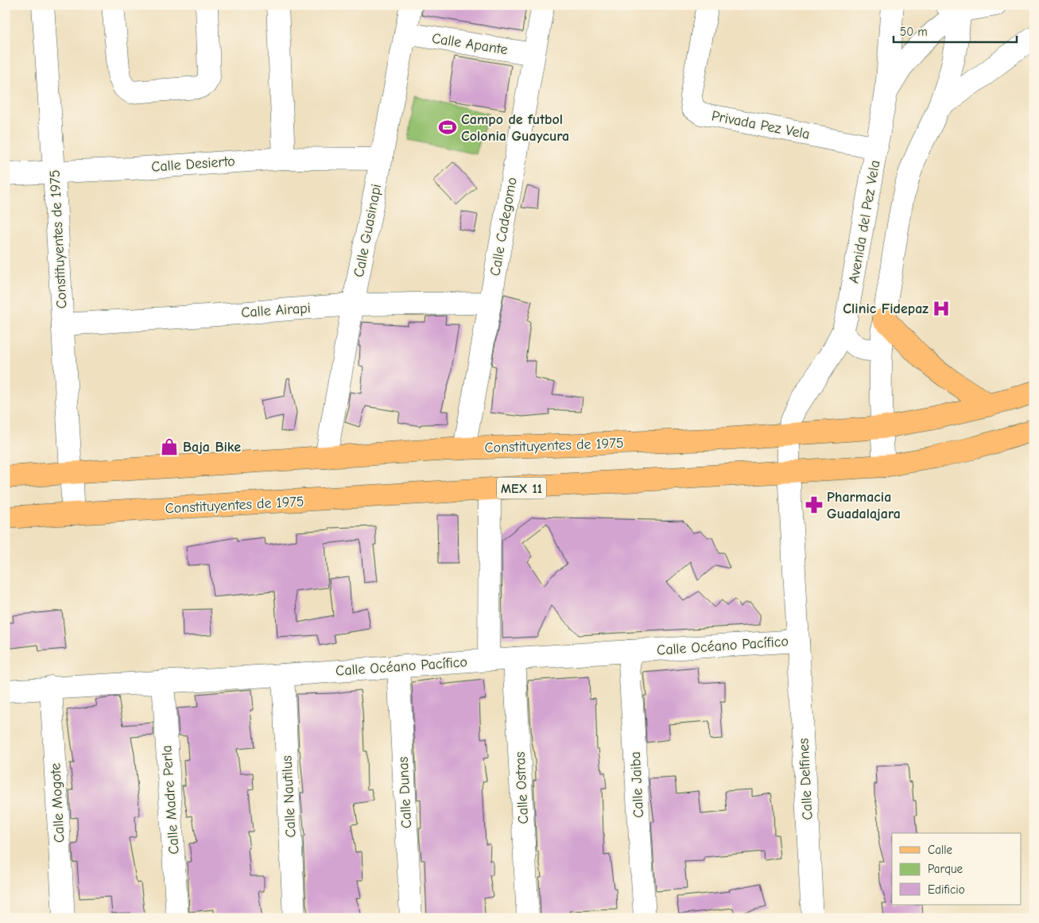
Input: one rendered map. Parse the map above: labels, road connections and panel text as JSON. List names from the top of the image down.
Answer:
{
  "streets": {
    "main road": ["Constituyentes de 1975", "MEX 11"],
    "street": [
      "Calle Apante",
      "Privada Pez Vela",
      "Calle Desierto",
      "Avenida del Pez Vela",
      "Calle Cadegomo",
      "Calle Guasinapi",
      "Calle Airapi",
      "Calle Océano Pacífico",
      "Calle Delfines",
      "Calle Jaiba",
      "Calle Ostras",
      "Calle Dunas",
      "Calle Nautilus",
      "Calle Madre Perla",
      "Calle Mogote"
    ]
  },
  "crossings": [
    ["Calle Apante", "Calle Cadegomo"],
    ["Calle Apante", "Calle Guasinapi"],
    ["Privada Pez Vela", "Avenida del Pez Vela"],
    ["Calle Desierto", "Calle Guasinapi"],
    ["Calle Desierto", "Constituyentes de 1975"],
    ["Avenida del Pez Vela", "Constituyentes de 1975"],
    ["Avenida del Pez Vela", "Calle Delfines"],
    ["Calle Cadegomo", "Constituyentes de 1975"],
    ["Calle Cadegomo", "Calle Airapi"],
    ["Calle Guasinapi", "Constituyentes de 1975"],
    ["Calle Guasinapi", "Calle Airapi"],
    ["Constituyentes de 1975", "Calle Airapi"],
    ["Constituyentes de 1975", "Calle Delfines"],
    ["Calle Océano Pacífico", "Calle Delfines"],
    ["Calle Océano Pacífico", "Calle Jaiba"],
    ["Calle Océano Pacífico", "Calle Ostras"],
    ["Calle Océano Pacífico", "Calle Dunas"],
    ["Calle Océano Pacífico", "Calle Nautilus"],
    ["Calle Océano Pacífico", "Calle Madre Perla"],
    ["Calle Océano Pacífico", "Calle Mogote"]
  ],
  "places": {
    "sports": ["Campo de futbol Colonia Guaycura"],
    "hospital": ["Clinic Fidepaz"],
    "shop": ["Baja Bike"],
    "pharmacy": ["Pharmacia Guadalajara"]
  },
  "legend": ["Calle", "Parque", "Edificio"],
  "scale_bar": "50 m"
}
